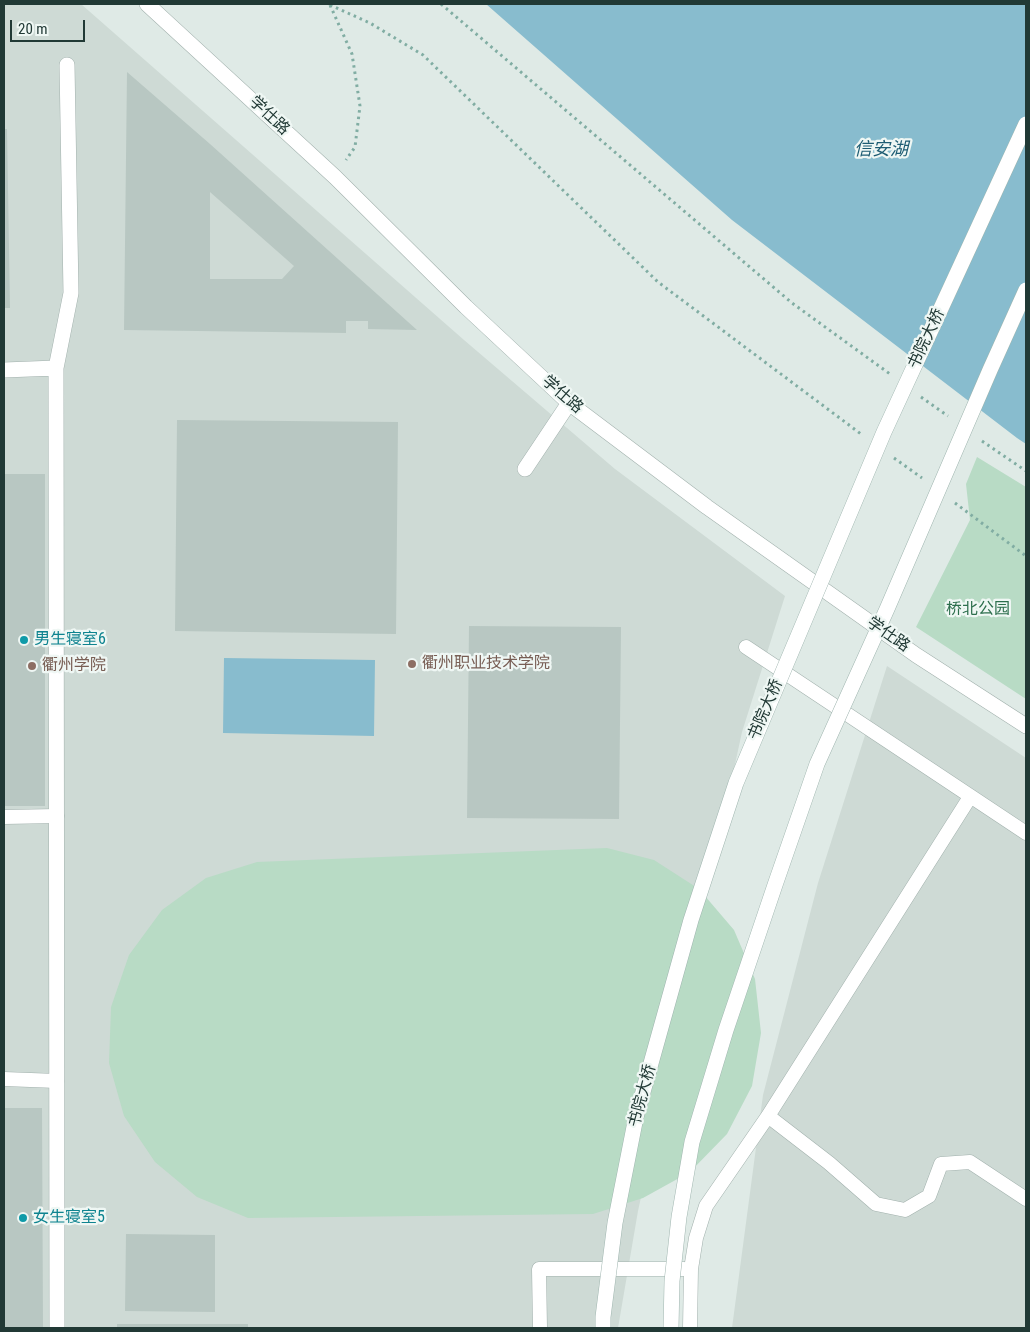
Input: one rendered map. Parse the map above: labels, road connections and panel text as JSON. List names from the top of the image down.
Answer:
{
  "streets": {
    "street": ["学仕路", "书院大桥"]
  },
  "water": ["信安湖"],
  "parks": ["桥北公园"],
  "places": [
    "男生寝室6",
    "衢州职业技术学院",
    "衢州学院",
    "女生寝室5"
  ],
  "scale_bar": "20 m"
}
